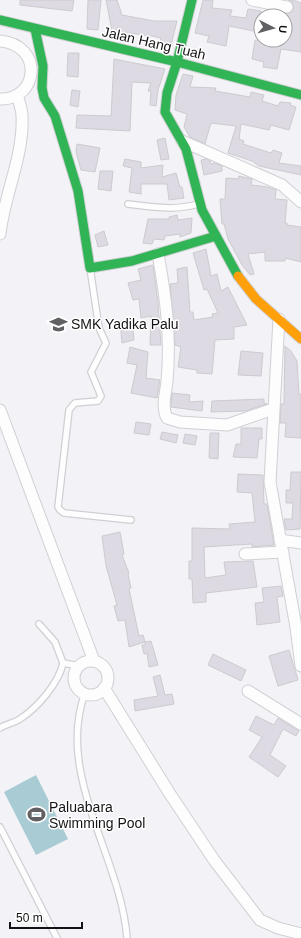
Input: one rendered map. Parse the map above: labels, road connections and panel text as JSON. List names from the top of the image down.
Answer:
{
  "streets": {
    "street": ["Jalan Hang Tuah"]
  },
  "places": {
    "school or university": ["SMK Yadika Palu"],
    "sports": ["Paluabara Swimming Pool"]
  },
  "scale_bar": "50 m",
  "north": "right"
}
